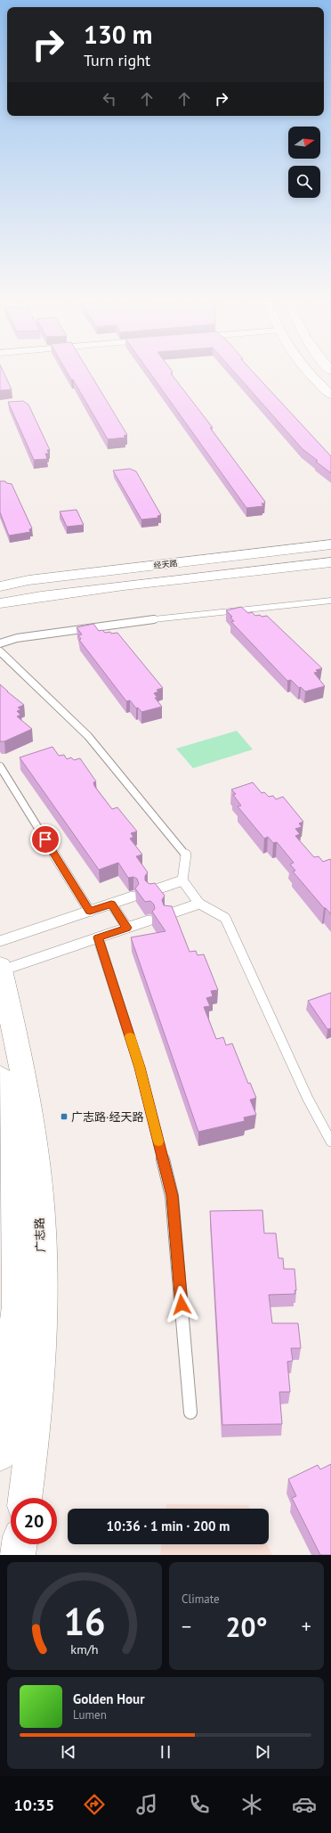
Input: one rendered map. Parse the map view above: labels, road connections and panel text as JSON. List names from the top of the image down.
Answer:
{
  "streets": {
    "main road": ["经天路", "广志路"]
  },
  "places": {
    "transit": ["广志路·经天路"]
  },
  "north": "right",
  "page": {
    "turn": ["130 m", "Turn right"],
    "limit": "20",
    "trip": "10:36 · 1 min · 200 m",
    "tile": "Climate",
    "heat": ["−", "20°", "+"],
    "song": ["Golden Hour", "Lumen"],
    "tabs": "10:35",
    "gauge": ["16", "km/h"]
  }
}
